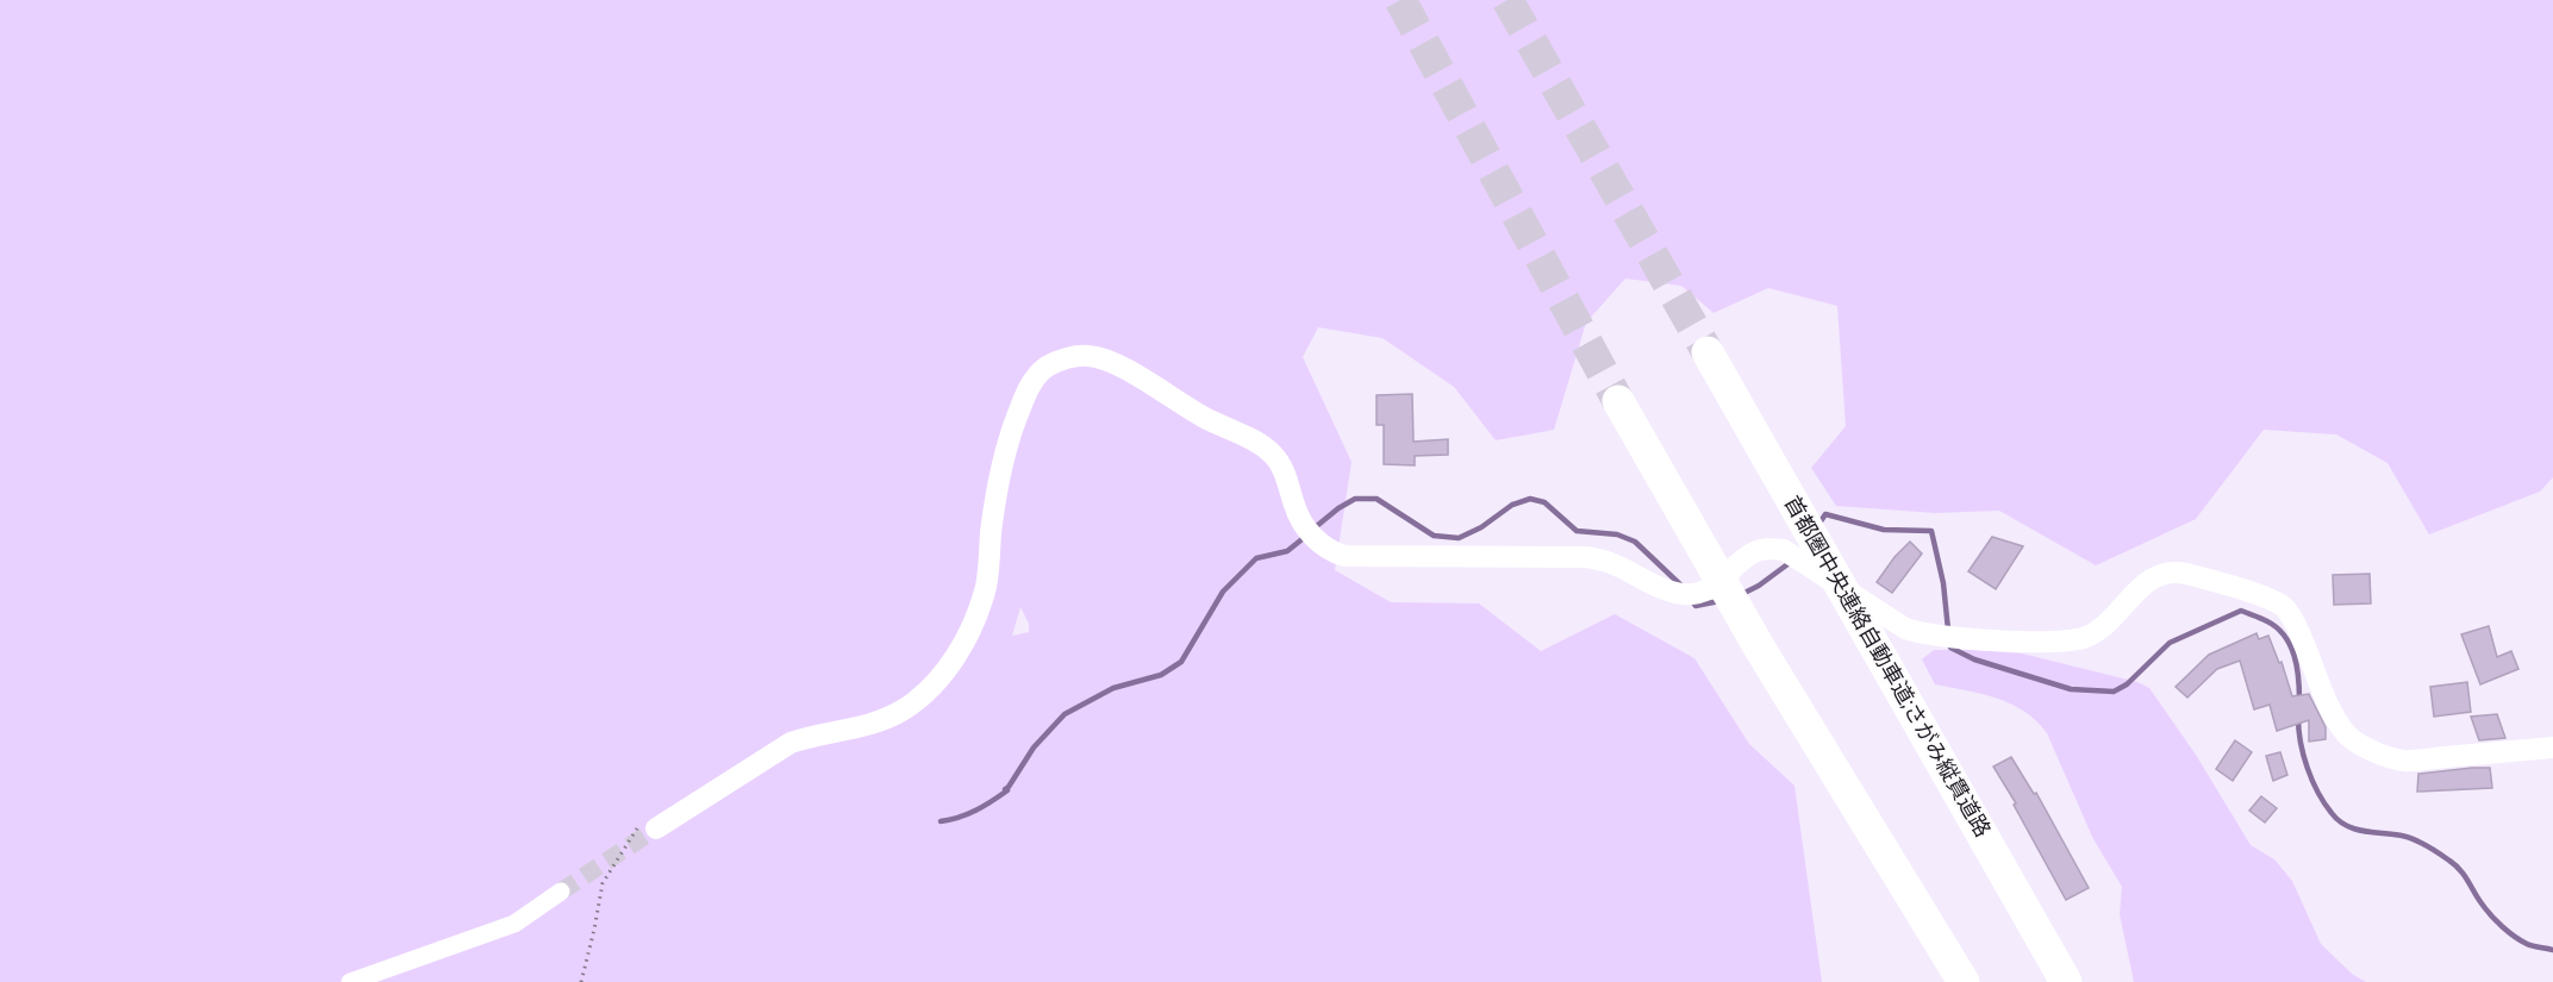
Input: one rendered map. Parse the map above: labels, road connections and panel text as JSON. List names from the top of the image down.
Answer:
{
  "streets": {
    "highway": ["首都圏中央連絡自動車道;さがみ縦貫道路"]
  }
}
